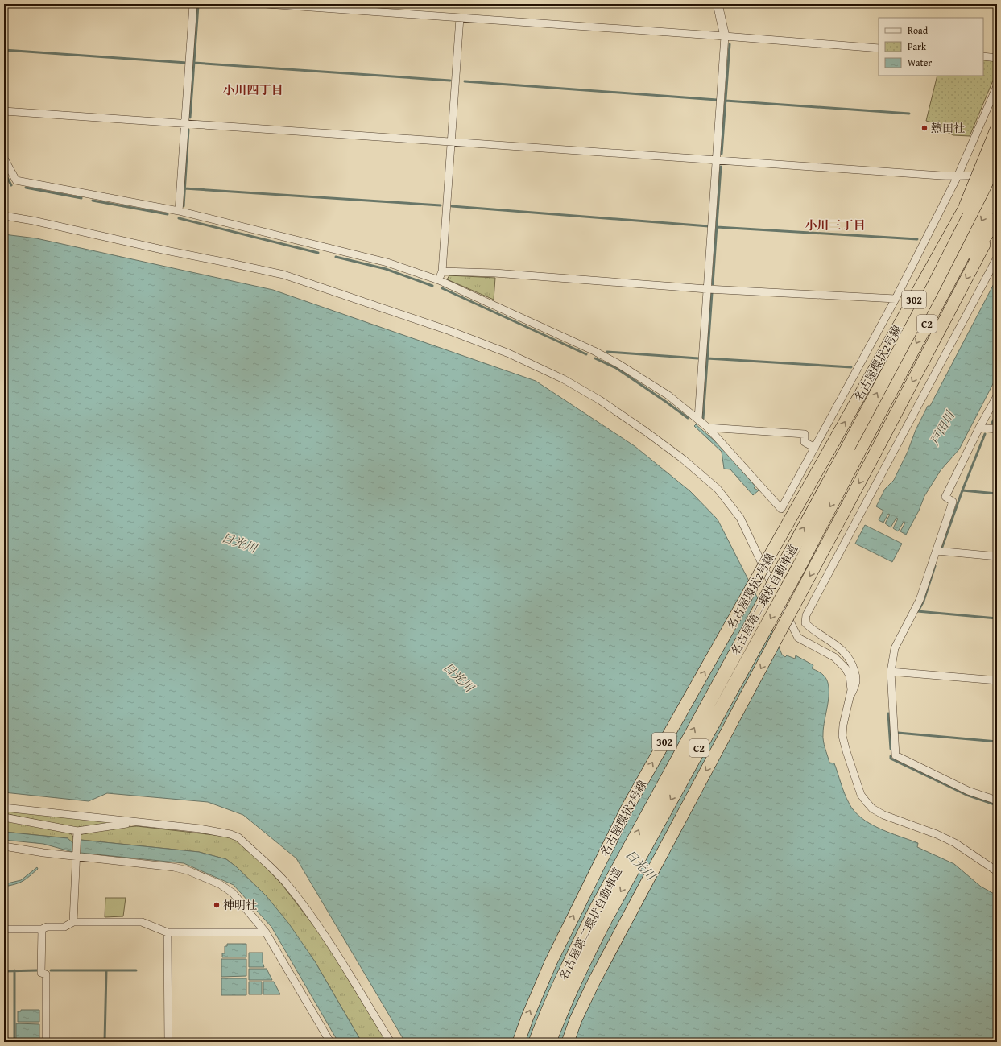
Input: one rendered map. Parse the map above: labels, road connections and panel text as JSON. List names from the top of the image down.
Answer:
{
  "streets": {
    "highway": [
      "302",
      "C2",
      "名古屋環状2号線",
      "名古屋第二環状自動車道"
    ]
  },
  "districts": ["小川四丁目", "小川三丁目"],
  "water": ["戸田川", "日光川"],
  "places": ["熱田社", "神明社"],
  "legend": ["Road", "Park", "Water"]
}
